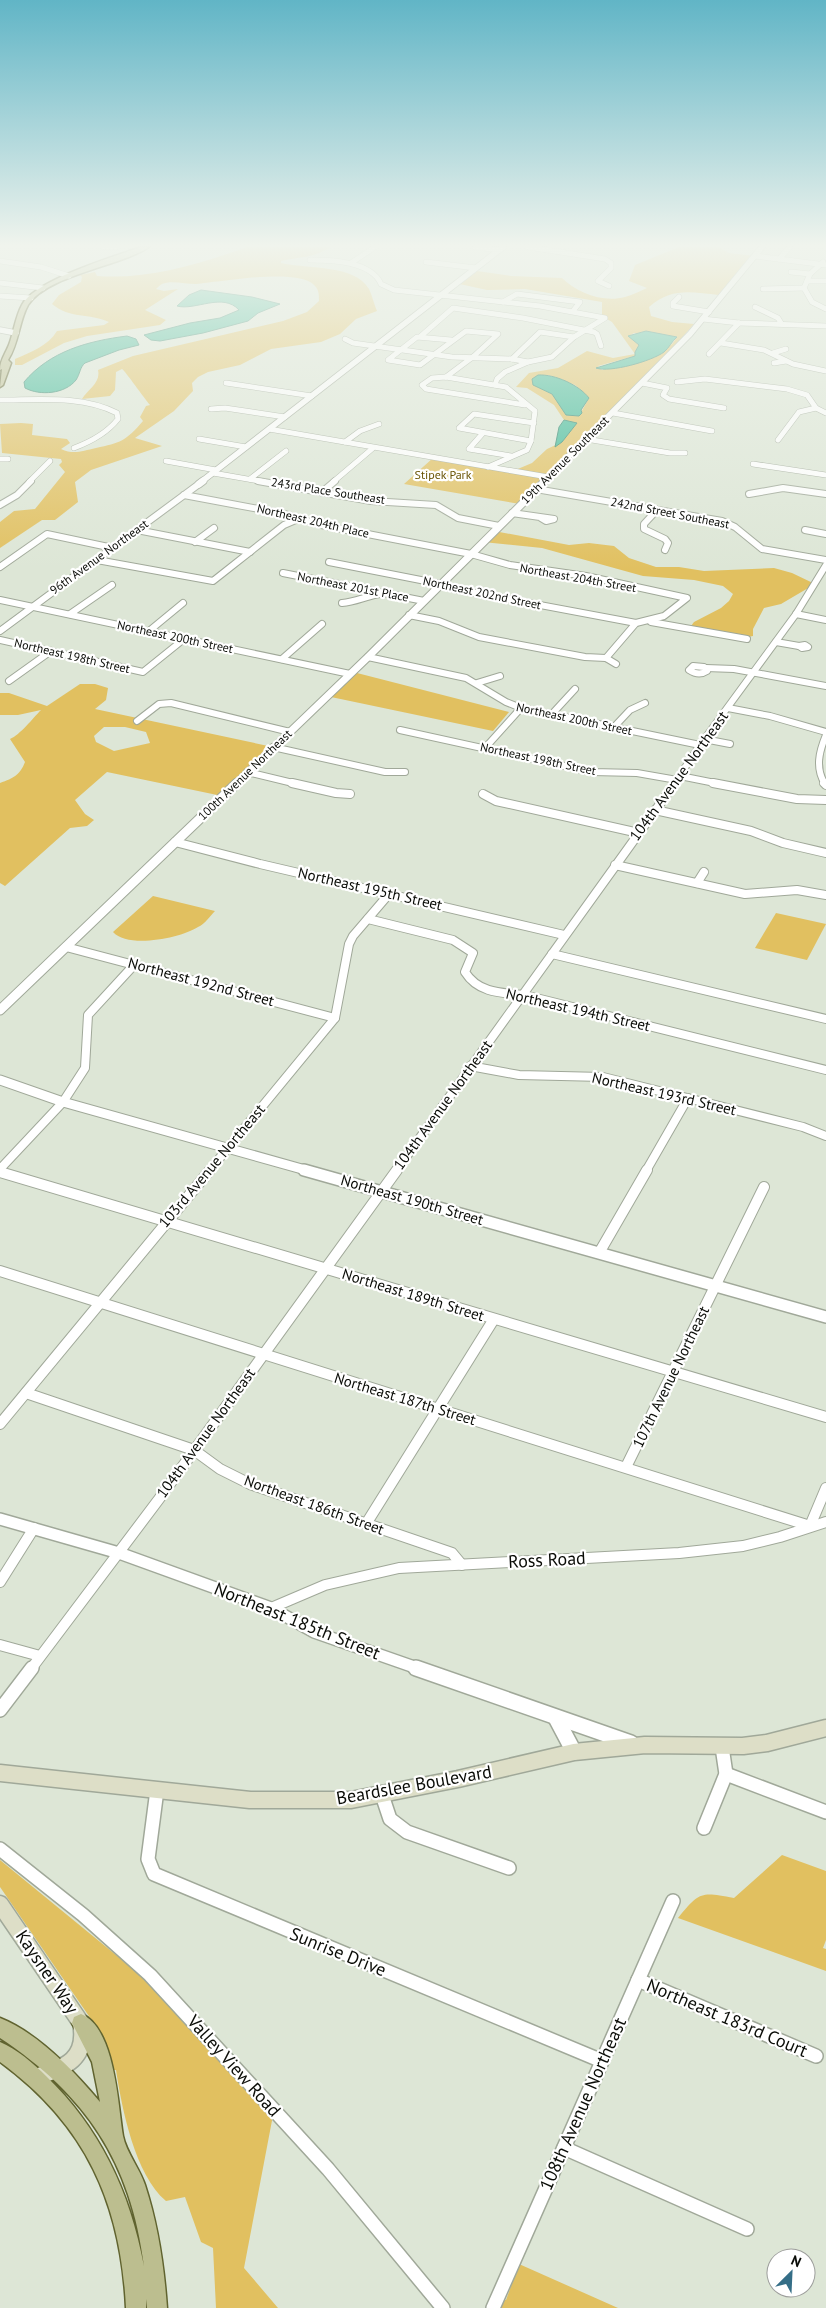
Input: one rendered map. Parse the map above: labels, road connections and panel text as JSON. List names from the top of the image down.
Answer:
{
  "streets": {
    "main road": ["Beardslee Boulevard", "Kaysner Way"],
    "street": [
      "19th Avenue Southeast",
      "243rd Place Southeast",
      "242nd Street Southeast",
      "Northeast 204th Place",
      "96th Avenue Northeast",
      "Northeast 204th Street",
      "Northeast 201st Place",
      "Northeast 202nd Street",
      "Northeast 200th Street",
      "Northeast 198th Street",
      "100th Avenue Northeast",
      "104th Avenue Northeast",
      "Northeast 195th Street",
      "Northeast 192nd Street",
      "Northeast 194th Street",
      "Northeast 193rd Street",
      "103rd Avenue Northeast",
      "Northeast 190th Street",
      "Northeast 189th Street",
      "107th Avenue Northeast",
      "Northeast 187th Street",
      "Northeast 186th Street",
      "Ross Road",
      "Northeast 185th Street",
      "Sunrise Drive",
      "Northeast 183rd Court",
      "Valley View Road",
      "108th Avenue Northeast"
    ]
  },
  "crossings": [
    ["19th Avenue Southeast", "243rd Place Southeast"],
    ["19th Avenue Southeast", "242nd Street Southeast"],
    ["19th Avenue Southeast", "100th Avenue Northeast"],
    ["Northeast 204th Place", "96th Avenue Northeast"],
    ["Northeast 204th Place", "Northeast 204th Street"],
    ["Northeast 204th Place", "100th Avenue Northeast"],
    ["96th Avenue Northeast", "Northeast 200th Street"],
    ["Northeast 204th Street", "100th Avenue Northeast"],
    ["Northeast 201st Place", "100th Avenue Northeast"],
    ["Northeast 202nd Street", "100th Avenue Northeast"],
    ["Northeast 200th Street", "Northeast 198th Street"],
    ["Northeast 200th Street", "100th Avenue Northeast"],
    ["Northeast 200th Street", "104th Avenue Northeast"],
    ["Northeast 198th Street", "104th Avenue Northeast"],
    ["100th Avenue Northeast", "Northeast 195th Street"],
    ["100th Avenue Northeast", "Northeast 192nd Street"],
    ["104th Avenue Northeast", "Northeast 195th Street"],
    ["104th Avenue Northeast", "Northeast 194th Street"],
    ["104th Avenue Northeast", "Northeast 193rd Street"],
    ["104th Avenue Northeast", "Northeast 190th Street"],
    ["104th Avenue Northeast", "Northeast 189th Street"],
    ["104th Avenue Northeast", "Northeast 187th Street"],
    ["104th Avenue Northeast", "Northeast 186th Street"],
    ["104th Avenue Northeast", "Northeast 185th Street"],
    ["Northeast 195th Street", "103rd Avenue Northeast"],
    ["Northeast 192nd Street", "103rd Avenue Northeast"],
    ["Northeast 194th Street", "103rd Avenue Northeast"],
    ["103rd Avenue Northeast", "Northeast 190th Street"],
    ["103rd Avenue Northeast", "Northeast 189th Street"],
    ["103rd Avenue Northeast", "Northeast 187th Street"],
    ["103rd Avenue Northeast", "Northeast 186th Street"],
    ["Northeast 190th Street", "107th Avenue Northeast"],
    ["Northeast 189th Street", "107th Avenue Northeast"],
    ["107th Avenue Northeast", "Northeast 187th Street"],
    ["Northeast 187th Street", "Ross Road"],
    ["Northeast 186th Street", "Ross Road"],
    ["Ross Road", "Northeast 185th Street"],
    ["Northeast 185th Street", "Beardslee Boulevard"],
    ["Beardslee Boulevard", "Sunrise Drive"],
    ["Sunrise Drive", "108th Avenue Northeast"],
    ["Northeast 183rd Court", "108th Avenue Northeast"]
  ],
  "parks": ["Stipek Park"],
  "north": "top right"
}
